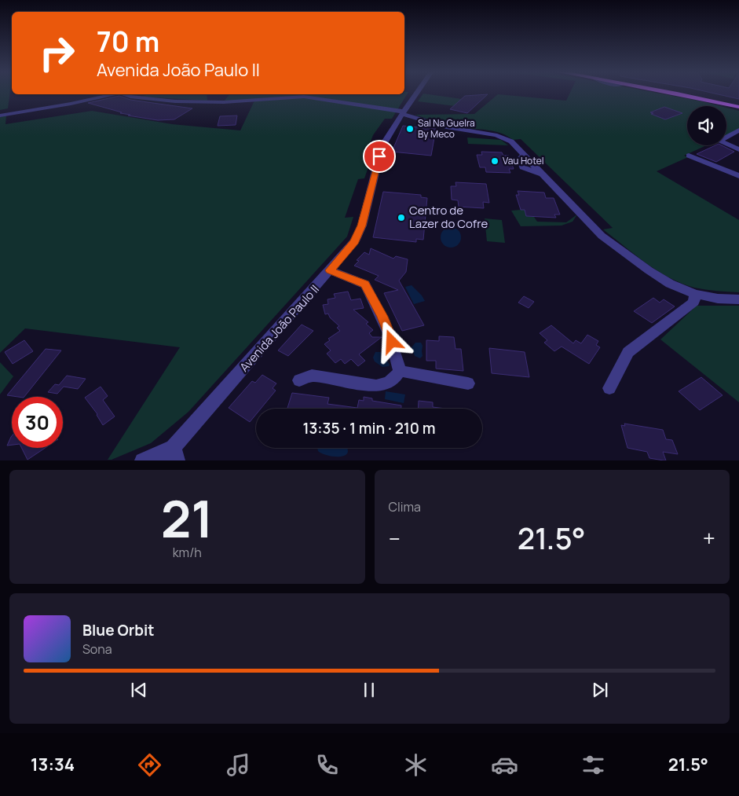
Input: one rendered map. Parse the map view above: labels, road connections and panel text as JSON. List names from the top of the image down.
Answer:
{
  "streets": {
    "street": ["Avenida João Paulo II"]
  },
  "places": ["Sal Na Guelra By Meco", "Vau Hotel", "Centro de Lazer do Cofre"],
  "page": {
    "turn": ["70 m", "Avenida João Paulo II"],
    "limit": "30",
    "trip": "13:35 · 1 min · 210 m",
    "tile": [
      ["21", "km/h"],
      "Clima"
    ],
    "heat": ["−", "21.5°", "+"],
    "song": ["Blue Orbit", "Sona"],
    "tabs": ["13:34", "21.5°"]
  }
}
